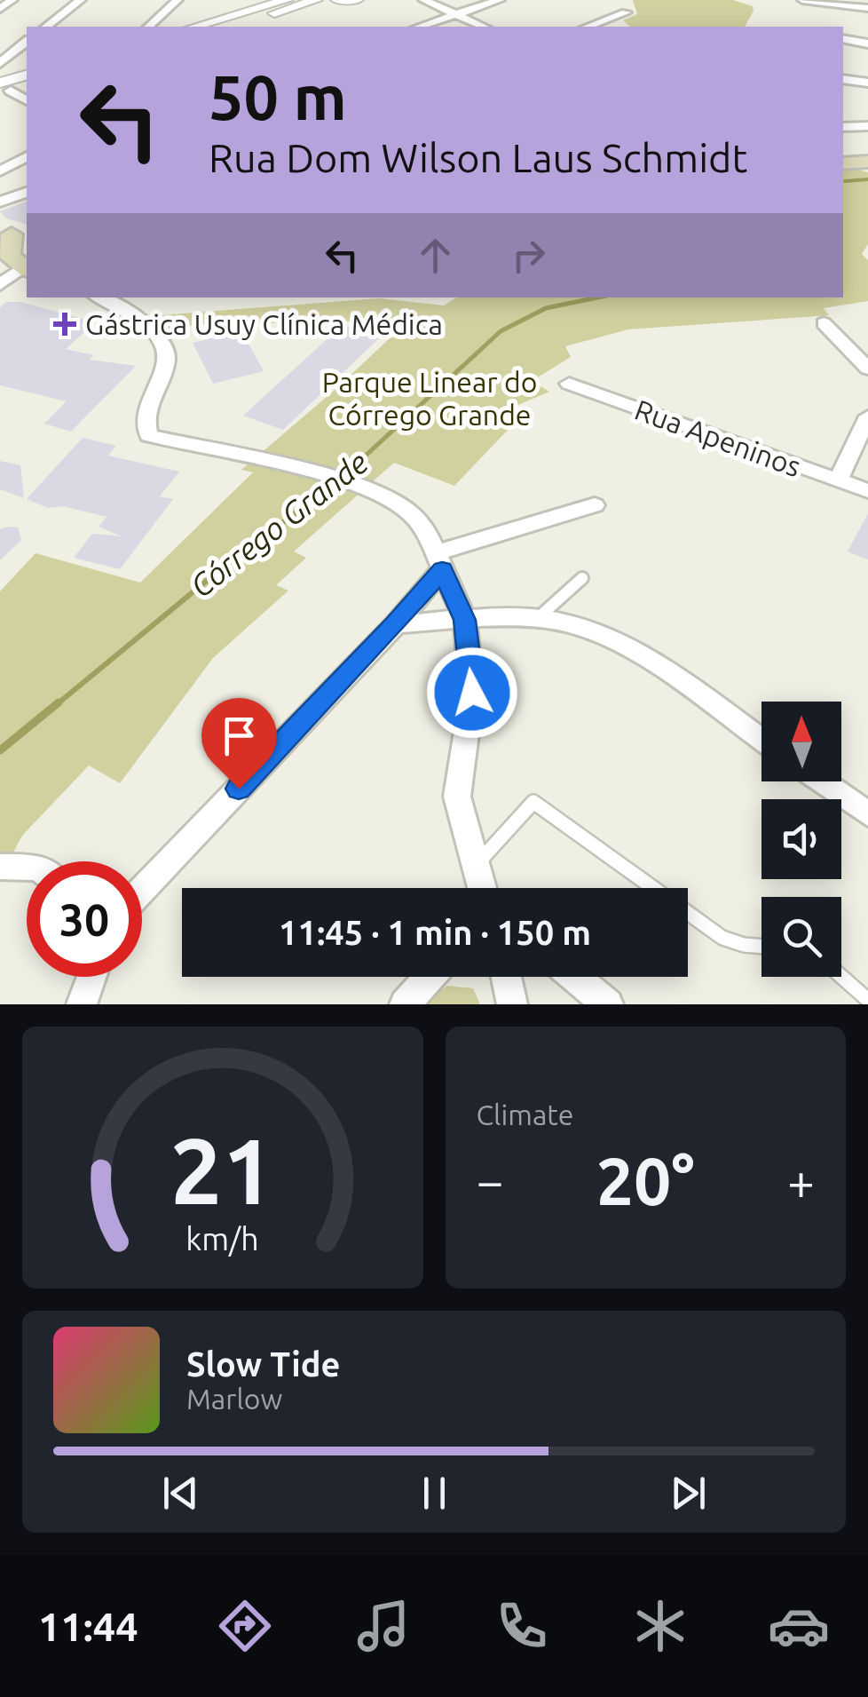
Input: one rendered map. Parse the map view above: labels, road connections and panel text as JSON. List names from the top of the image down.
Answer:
{
  "streets": {
    "street": ["Rua Apeninos"]
  },
  "water": ["Córrego Grande"],
  "parks": ["Parque Linear do Córrego Grande"],
  "places": {
    "health": ["Gástrica Usuy Clínica Médica"]
  },
  "north": "top",
  "page": {
    "turn": ["50 m", "Rua Dom Wilson Laus Schmidt"],
    "limit": "30",
    "trip": "11:45 · 1 min · 150 m",
    "tile": "Climate",
    "heat": ["−", "20°", "+"],
    "song": ["Slow Tide", "Marlow"],
    "tabs": "11:44",
    "gauge": ["21", "km/h"]
  }
}
